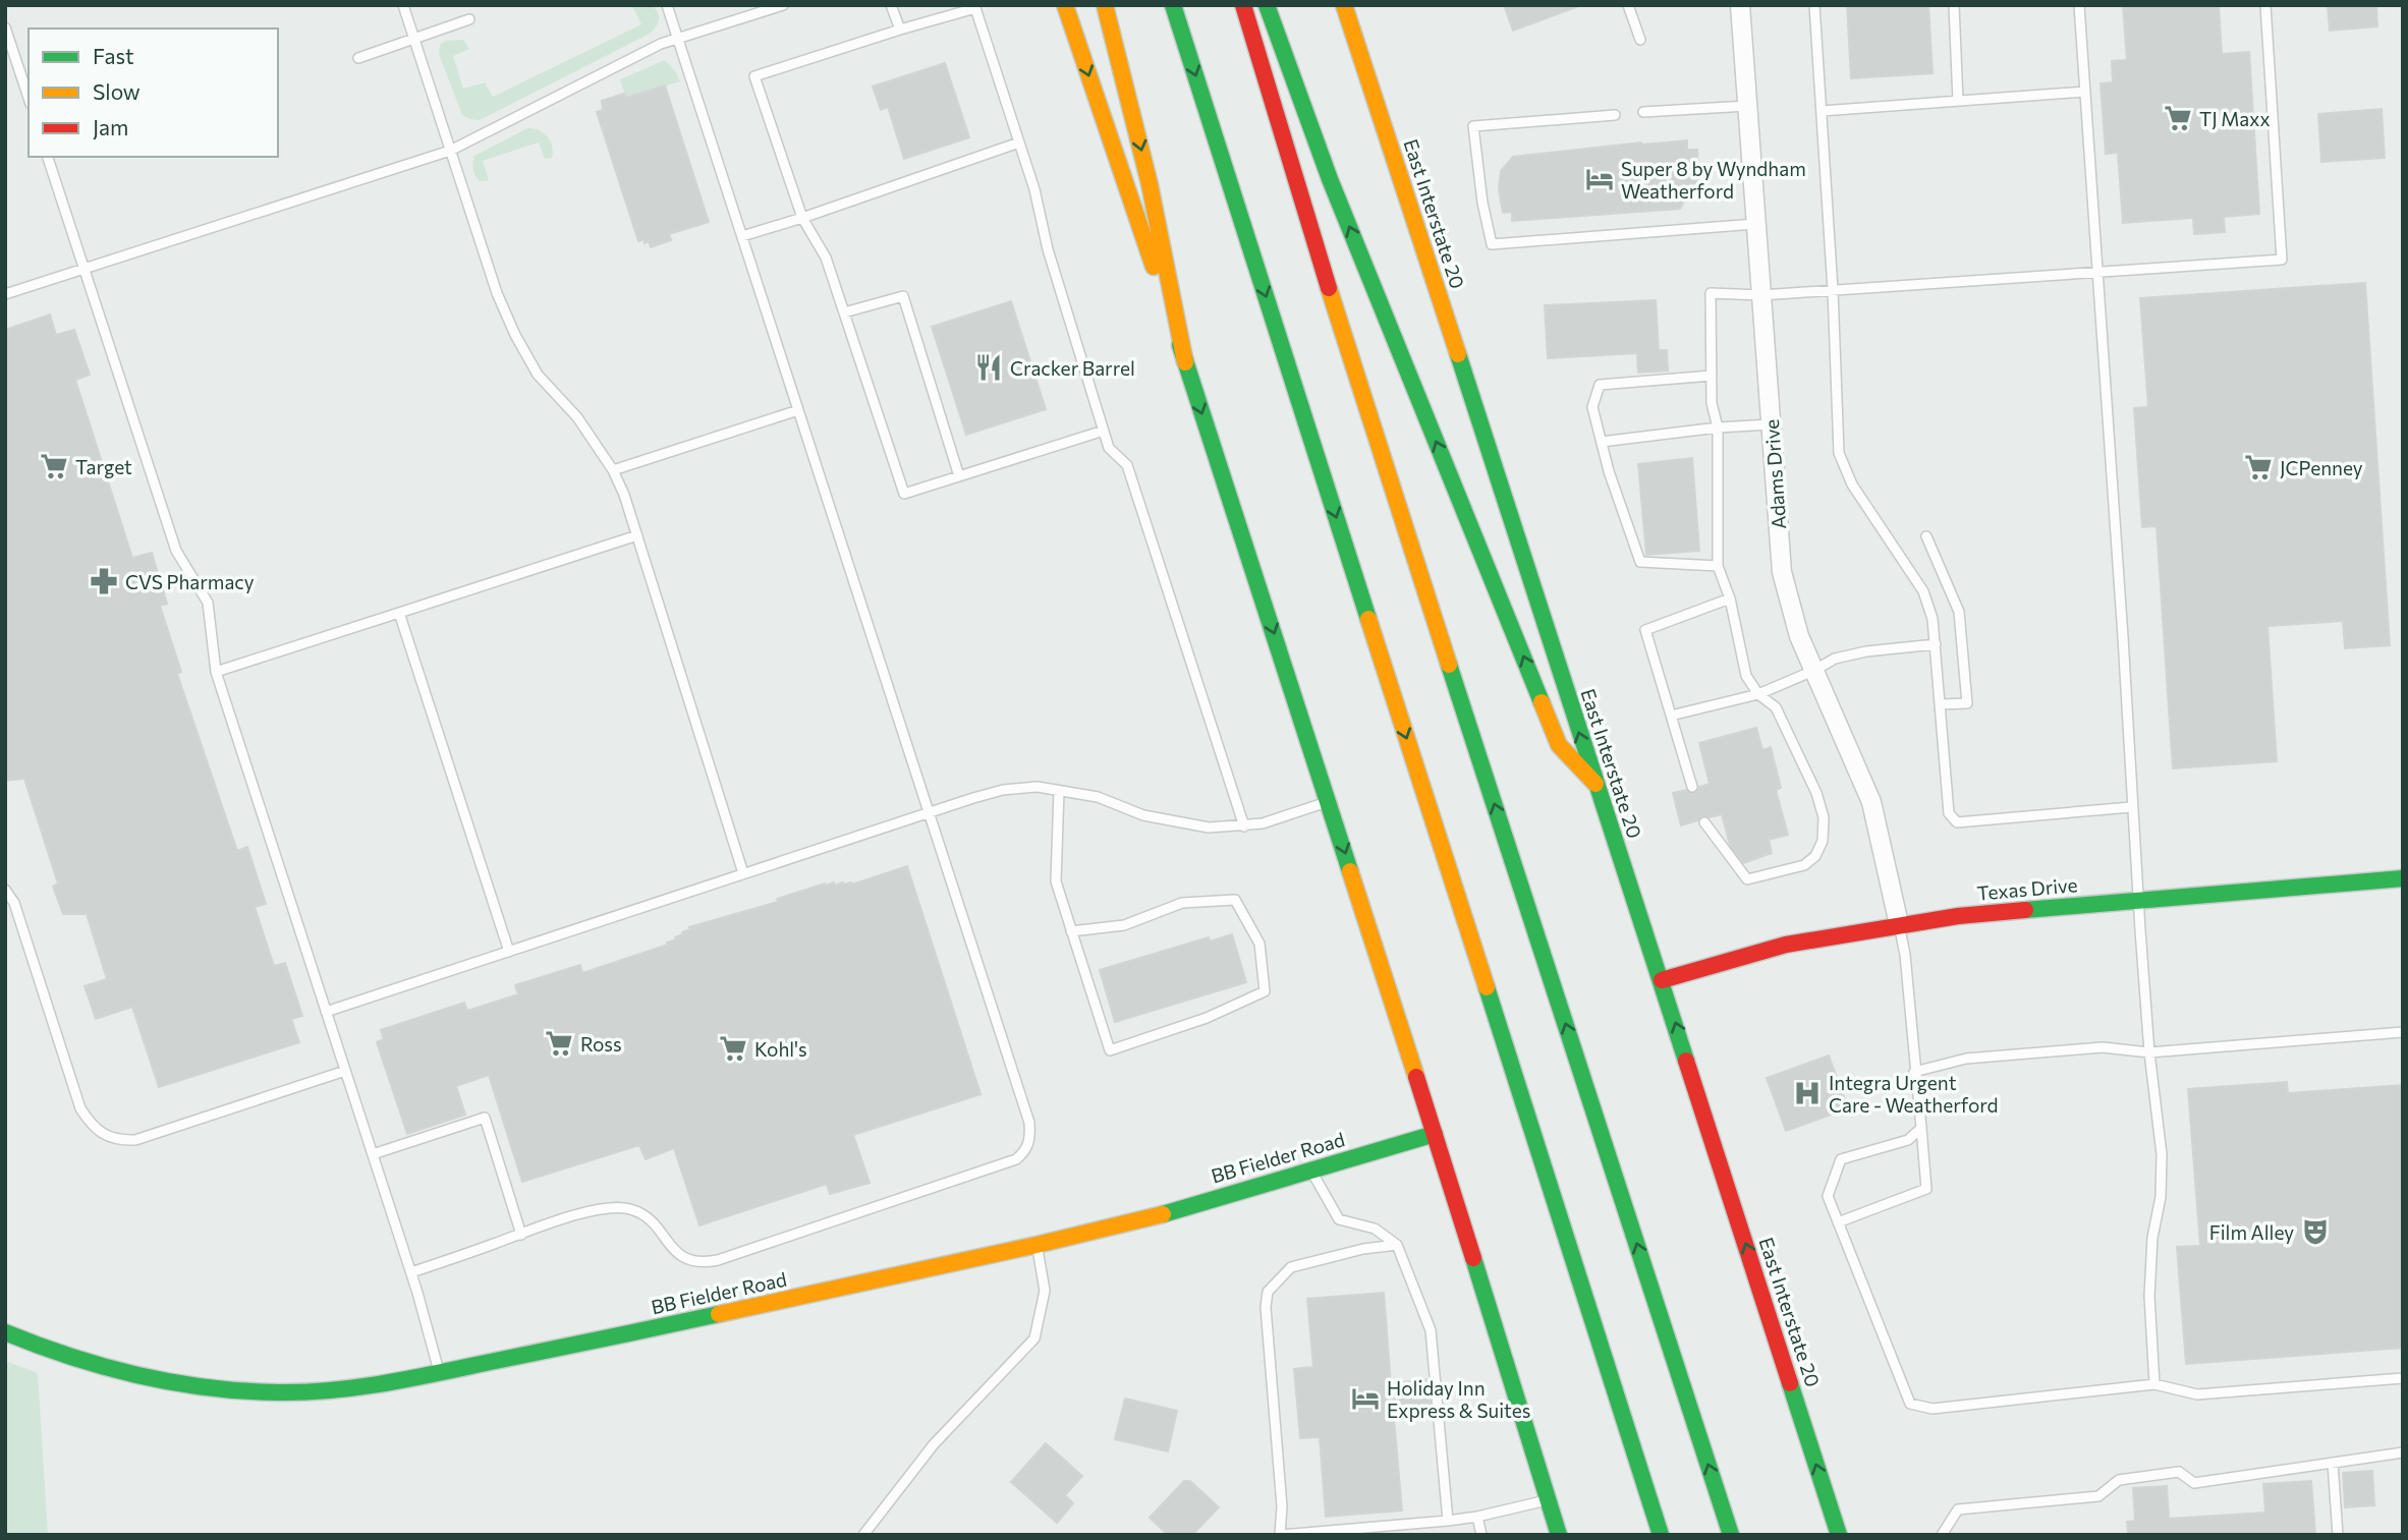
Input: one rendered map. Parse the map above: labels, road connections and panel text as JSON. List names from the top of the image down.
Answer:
{
  "streets": {
    "main road": ["East Interstate 20", "Texas Drive", "BB Fielder Road"],
    "street": ["Adams Drive"]
  },
  "crossings": [
    ["East Interstate 20", "Texas Drive"],
    ["Adams Drive", "Texas Drive"]
  ],
  "places": {
    "supermarket": [
      "TJ Maxx",
      "Target",
      "JCPenney",
      "Ross",
      "Kohl's"
    ],
    "hotel": ["Super 8 by Wyndham Weatherford", "Holiday Inn Express & Suites"],
    "restaurant": ["Cracker Barrel"],
    "pharmacy": ["CVS Pharmacy"],
    "hospital": ["Integra Urgent Care - Weatherford"],
    "theatre": ["Film Alley"]
  },
  "legend": ["Fast", "Slow", "Jam"]
}
